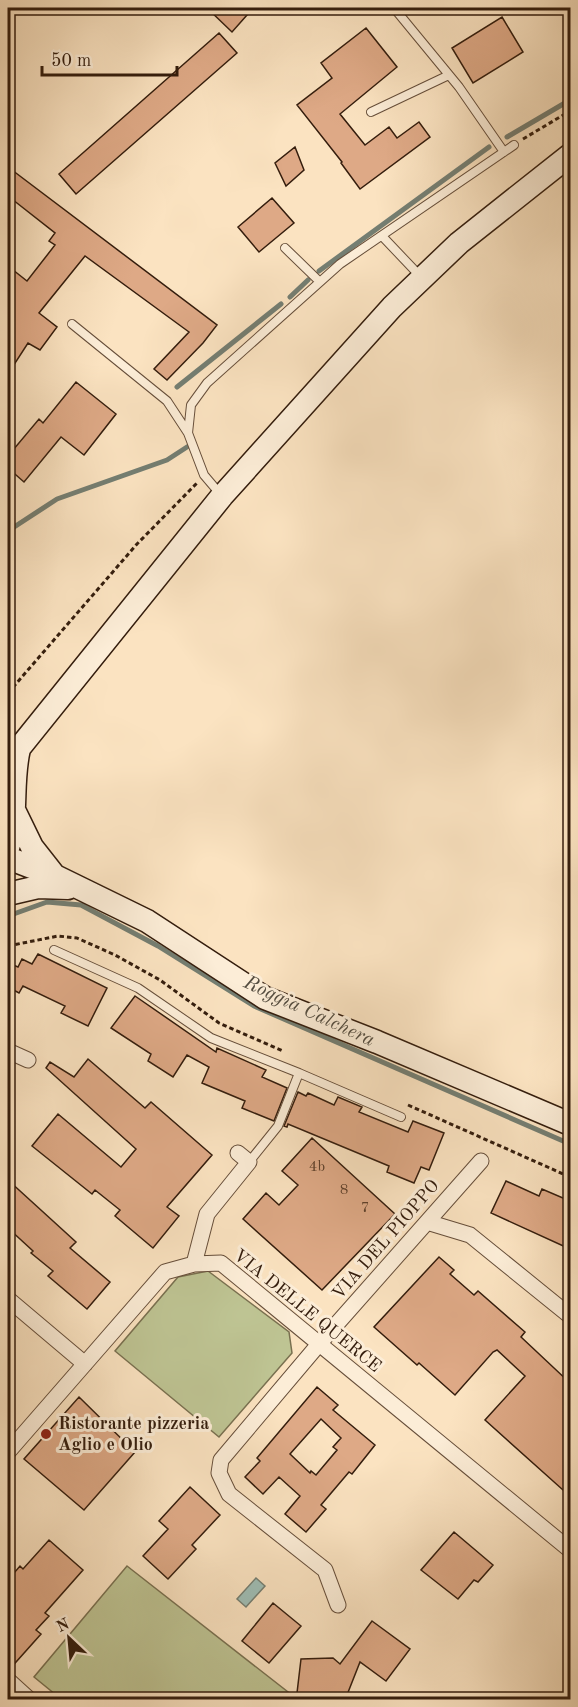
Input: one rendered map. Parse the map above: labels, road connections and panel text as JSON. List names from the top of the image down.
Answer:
{
  "streets": {
    "street": ["VIA DEL PIOPPO", "VIA DELLE QUERCE"]
  },
  "crossings": [
    ["VIA DEL PIOPPO", "VIA DELLE QUERCE"]
  ],
  "water": ["Roggia Calchera"],
  "places": ["Ristorante pizzeria Aglio e Olio"],
  "house_numbers": ["4b", "8", "7"],
  "scale_bar": "50 m",
  "north": "top left"
}
